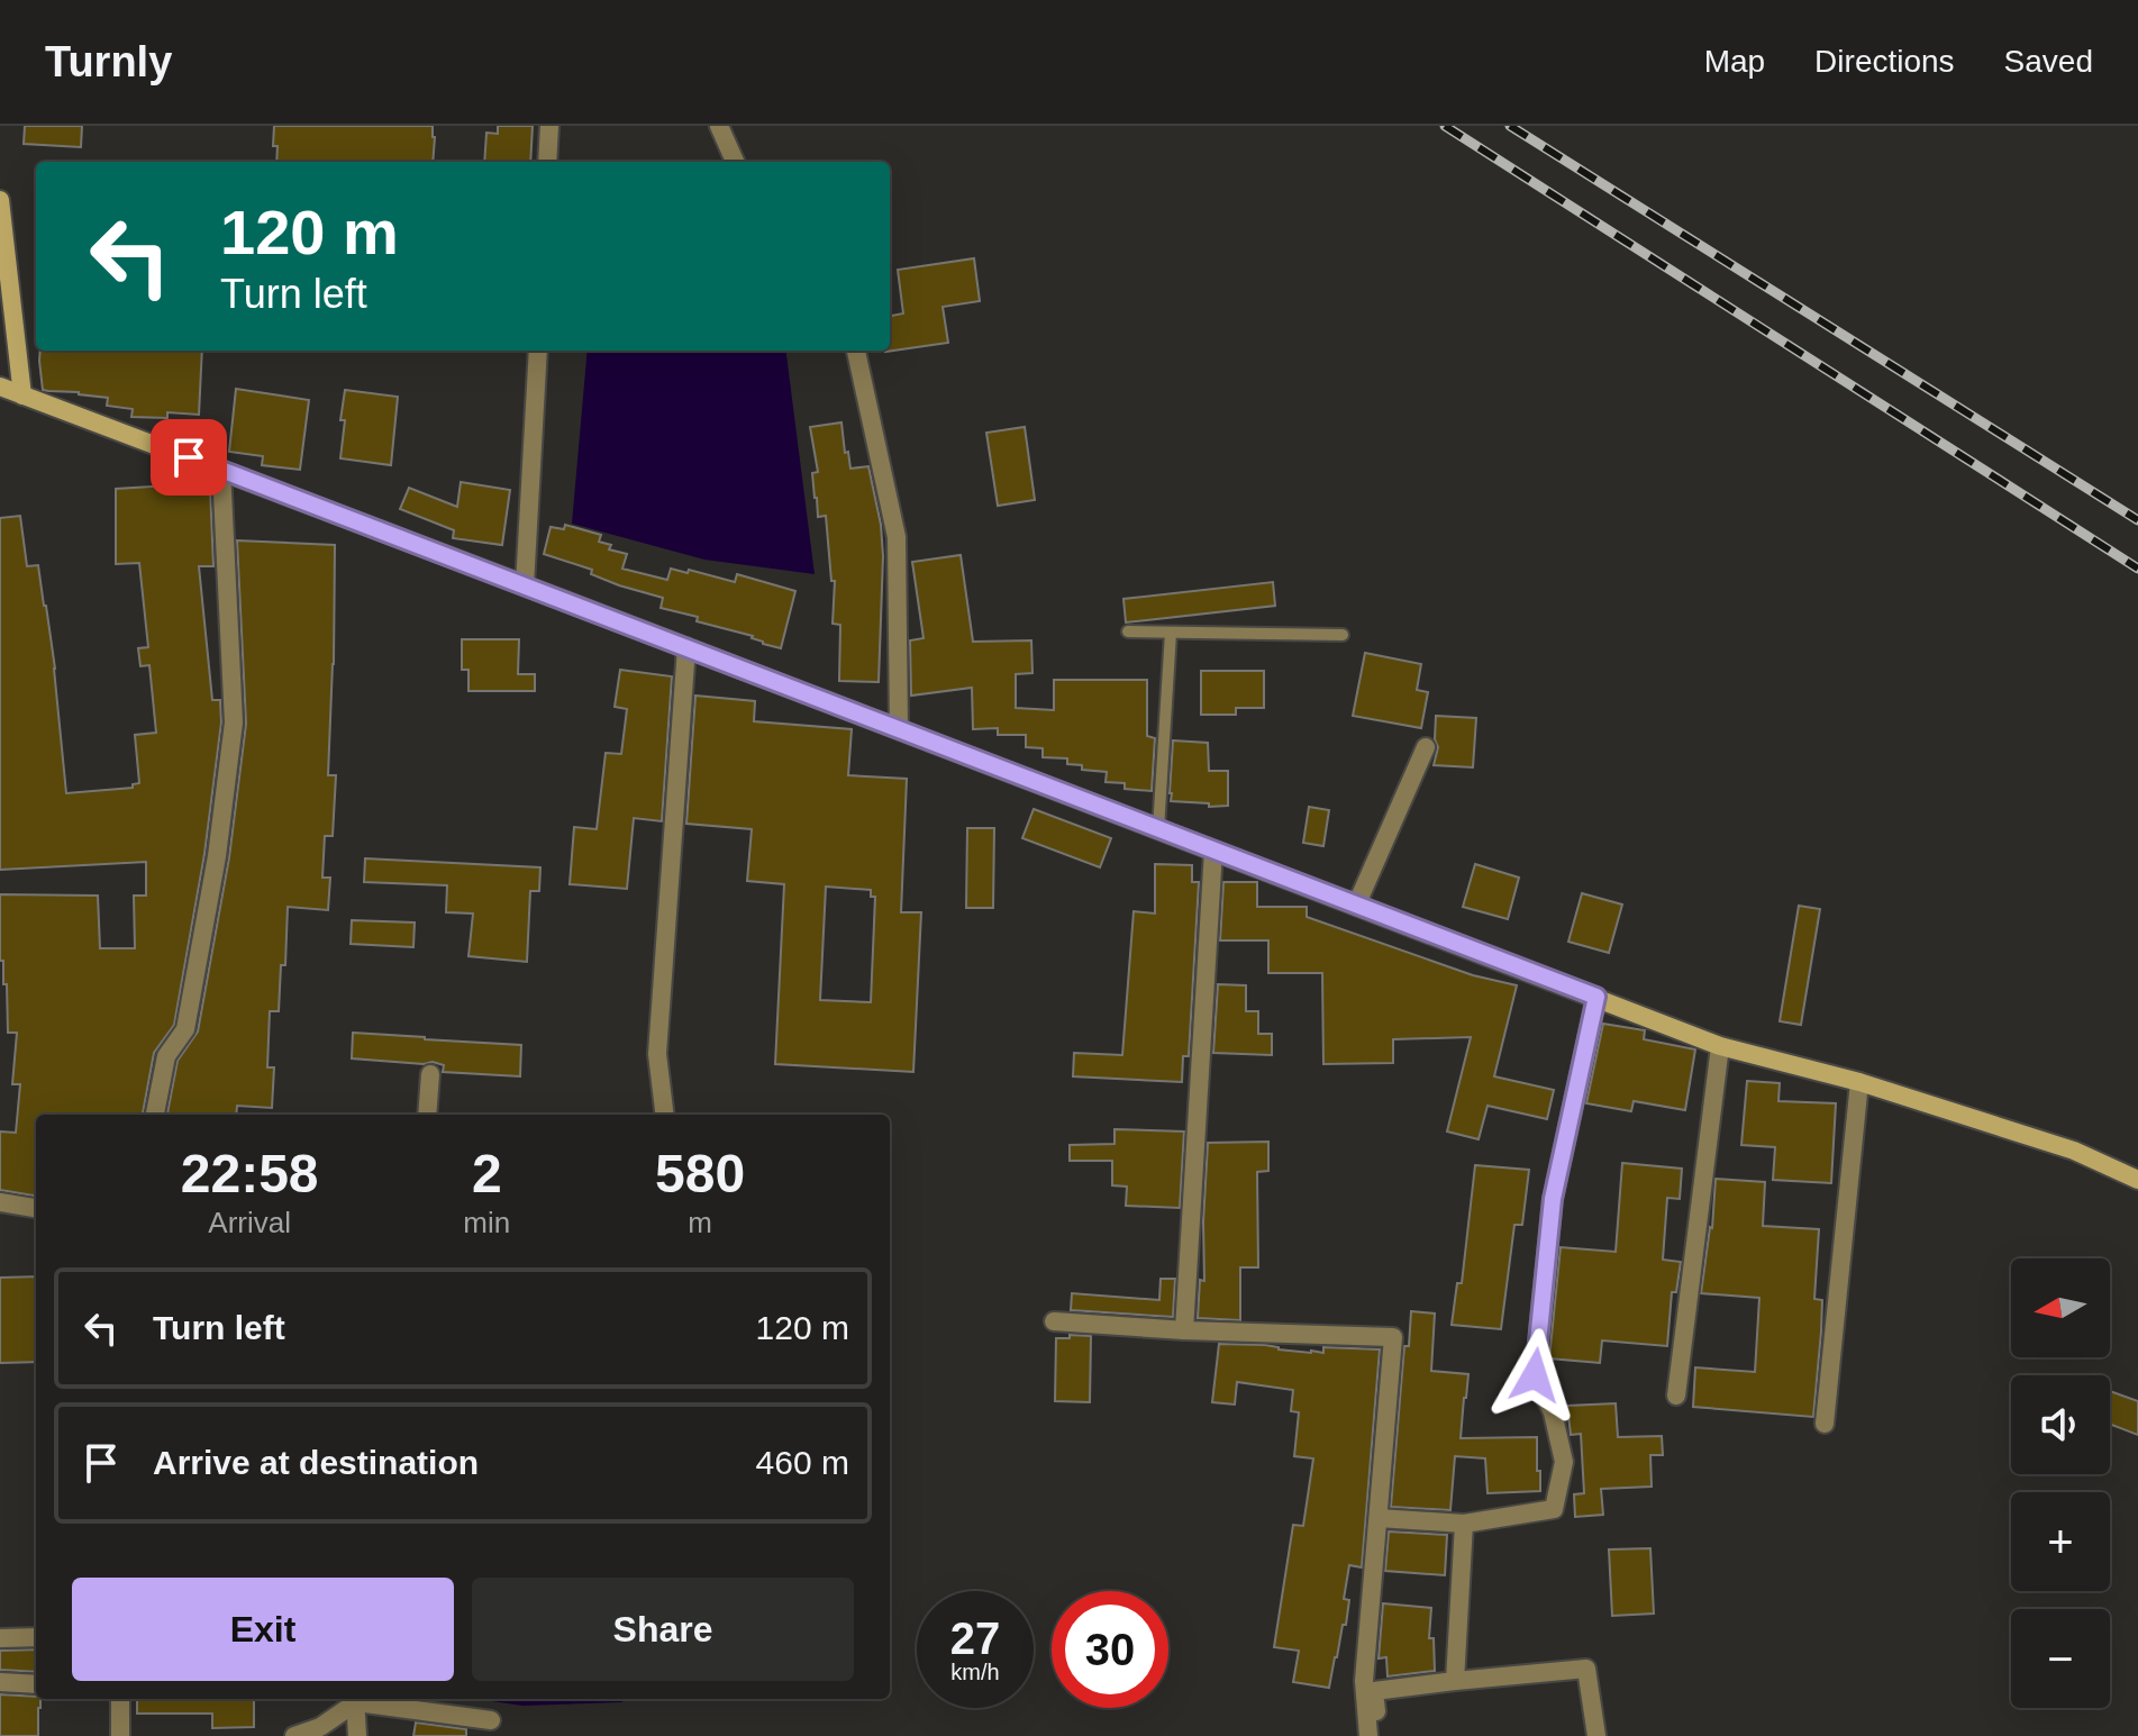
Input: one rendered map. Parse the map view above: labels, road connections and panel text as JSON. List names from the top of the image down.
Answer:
{
  "north": "left",
  "page": {
    "header": "Turnly",
    "nav": ["Map", "Directions", "Saved"],
    "turn": ["120 m", "Turn left"],
    "eta": [
      "22:58",
      "Arrival",
      "2",
      "min",
      "580",
      "m"
    ],
    "map_buttons": ["+", "−"],
    "list": [
      {
        "name": "Turn left",
        "value": "120 m"
      },
      {
        "name": "Arrive at destination",
        "value": "460 m"
      }
    ],
    "buttons": ["Exit", "Share"],
    "speed": "27 km/h",
    "limit": "30"
  }
}
